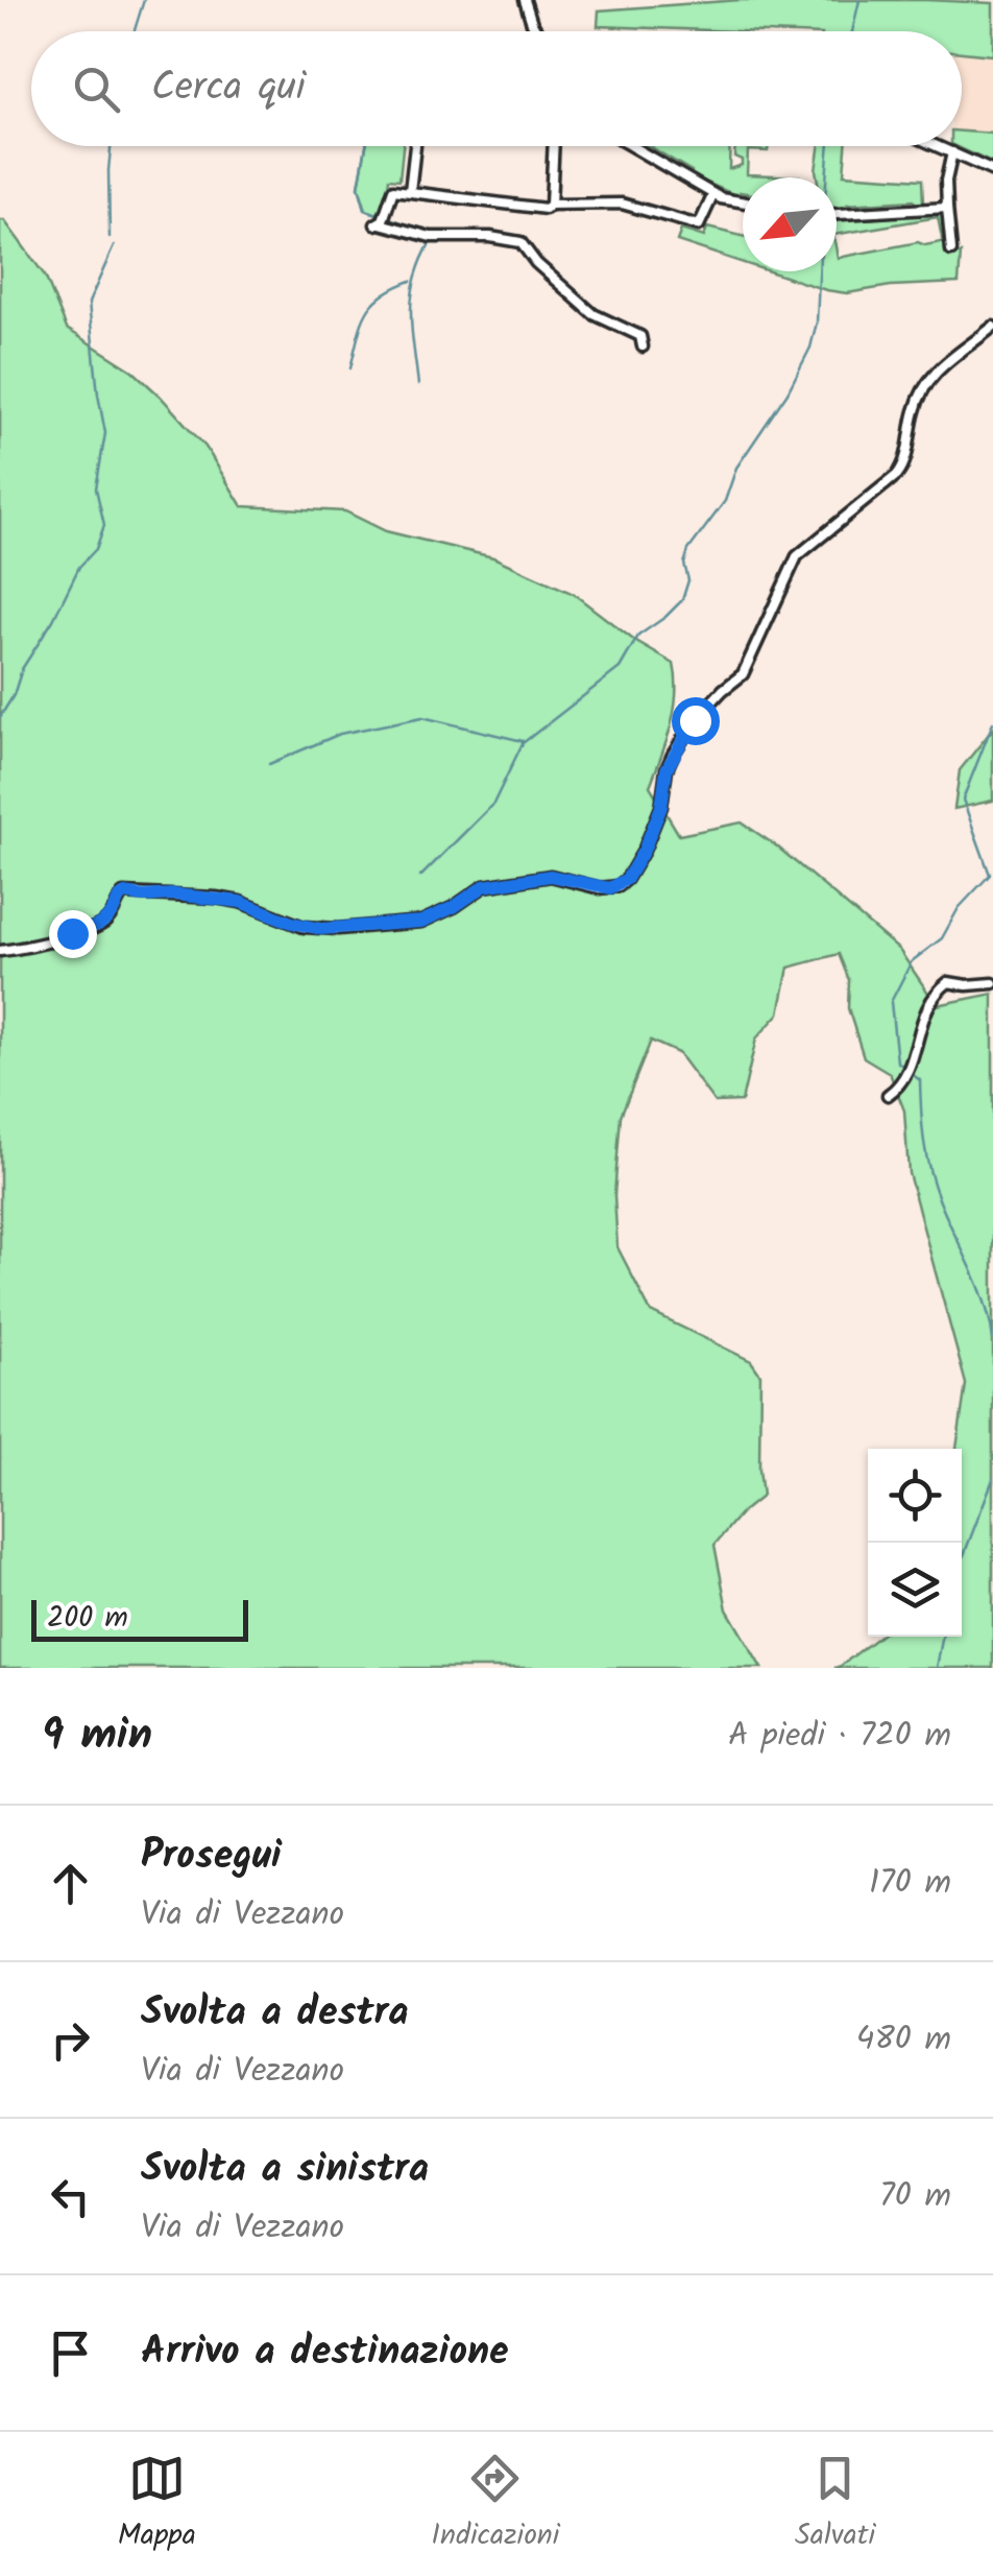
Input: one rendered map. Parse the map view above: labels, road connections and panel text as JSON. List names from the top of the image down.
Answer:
{
  "scale_bar": "200 m",
  "north": "bottom left",
  "page": {
    "search": "Cerca qui",
    "scale": "200 m",
    "heading": ["9 min", "A piedi · 720 m"],
    "list": [
      ["Prosegui", "Via di Vezzano", "170 m"],
      ["Svolta a destra", "Via di Vezzano", "480 m"],
      ["Svolta a sinistra", "Via di Vezzano", "70 m"],
      "Arrivo a destinazione"
    ],
    "nav": ["Mappa", "Indicazioni", "Salvati"]
  }
}
